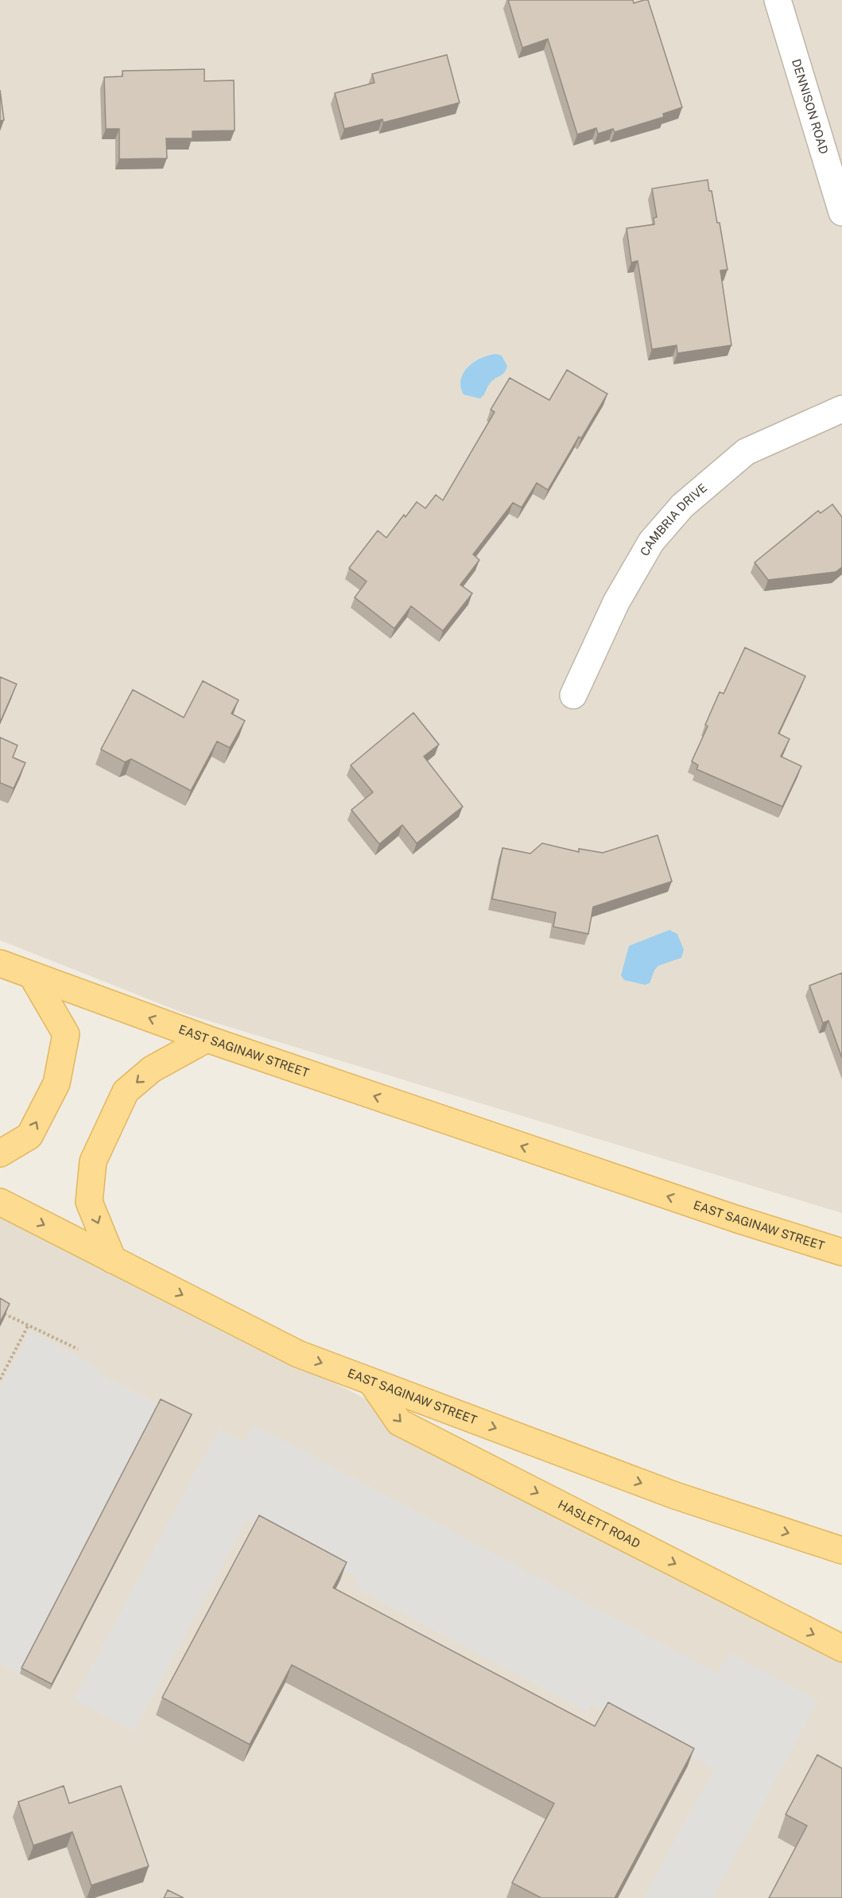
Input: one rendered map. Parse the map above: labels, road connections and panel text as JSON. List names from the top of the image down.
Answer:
{
  "streets": {
    "main road": ["EAST SAGINAW STREET", "HASLETT ROAD"],
    "street": ["DENNISON ROAD", "CAMBRIA DRIVE"]
  },
  "crossings": [
    ["EAST SAGINAW STREET", "HASLETT ROAD"]
  ],
  "one_way": ["HASLETT ROAD"]
}
